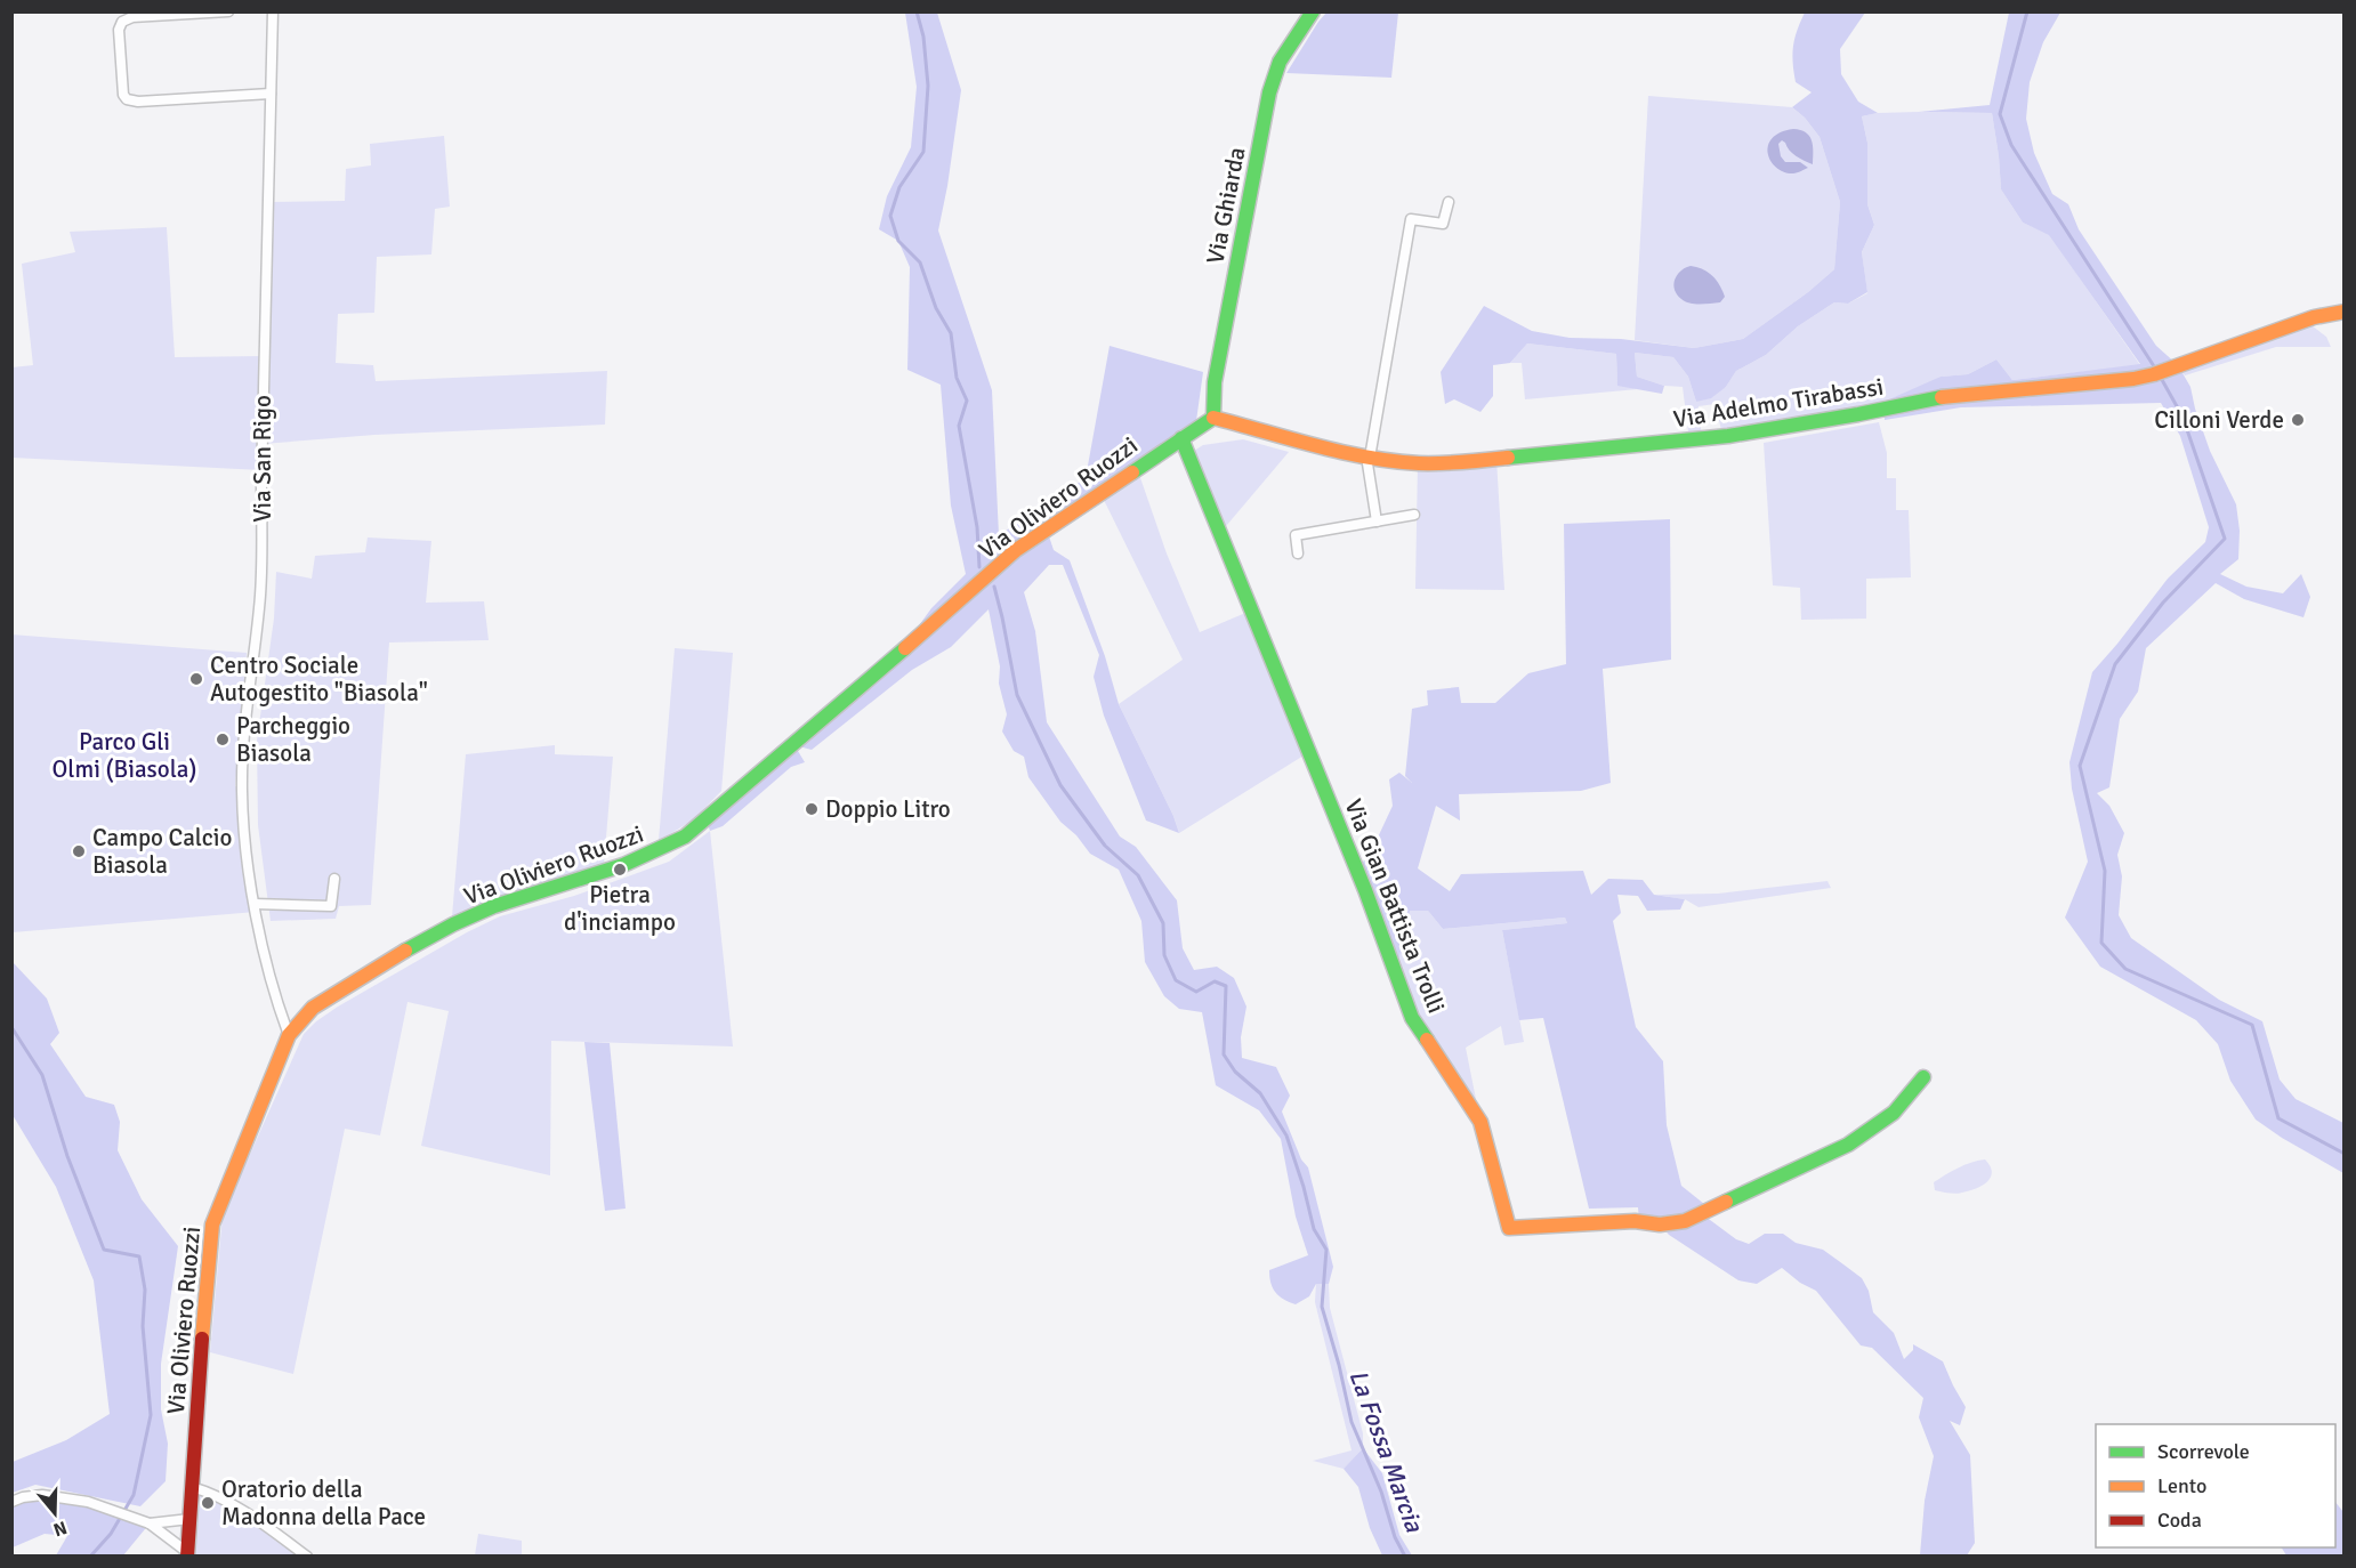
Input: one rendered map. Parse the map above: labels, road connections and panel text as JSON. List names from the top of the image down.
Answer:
{
  "streets": {
    "street": [
      "Via Ghiarda",
      "Via Adelmo Tirabassi",
      "Via San Rigo",
      "Via Oliviero Ruozzi",
      "Via Gian Battista Trolli"
    ]
  },
  "crossings": [
    ["Via Ghiarda", "Via Adelmo Tirabassi"],
    ["Via Ghiarda", "Via Oliviero Ruozzi"],
    ["Via Adelmo Tirabassi", "Via Oliviero Ruozzi"],
    ["Via San Rigo", "Via Oliviero Ruozzi"],
    ["Via Oliviero Ruozzi", "Via Gian Battista Trolli"]
  ],
  "water": ["La Fossa Marcia"],
  "parks": ["Parco Gli Olmi (Biasola)"],
  "places": [
    "Cilloni Verde",
    "Centro Sociale Autogestito \"Biasola\"",
    "Parcheggio Biasola",
    "Doppio Litro",
    "Campo Calcio Biasola",
    "Pietra d'inciampo",
    "Oratorio della Madonna della Pace"
  ],
  "legend": ["Scorrevole", "Lento", "Coda"],
  "north": "bottom"
}
